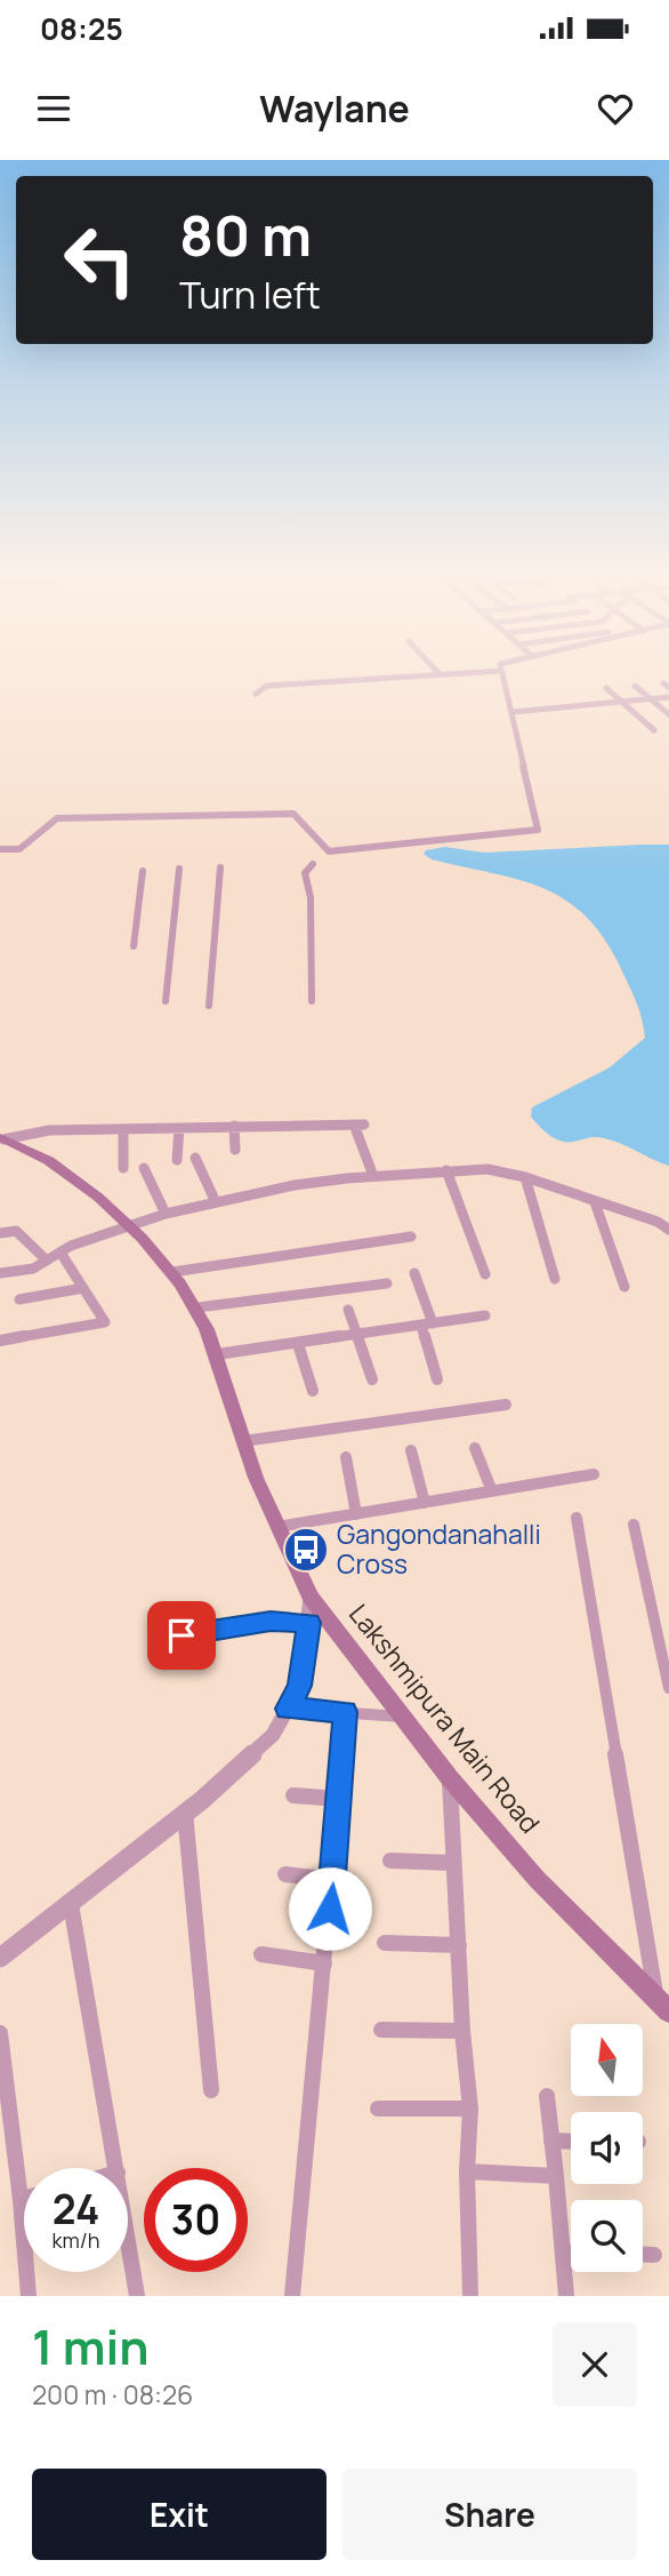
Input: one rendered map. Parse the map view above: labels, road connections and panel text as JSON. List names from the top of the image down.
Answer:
{
  "streets": {
    "main road": ["Lakshmipura Main Road"]
  },
  "places": {
    "bus stop": ["Gangondanahalli Cross"]
  },
  "north": "top",
  "page": {
    "status": "08:25",
    "header": "Waylane",
    "turn": ["80 m", "Turn left"],
    "speed": "24 km/h",
    "limit": "30",
    "heading": ["1 min", "200 m · 08:26"],
    "buttons": ["Exit", "Share"]
  }
}
